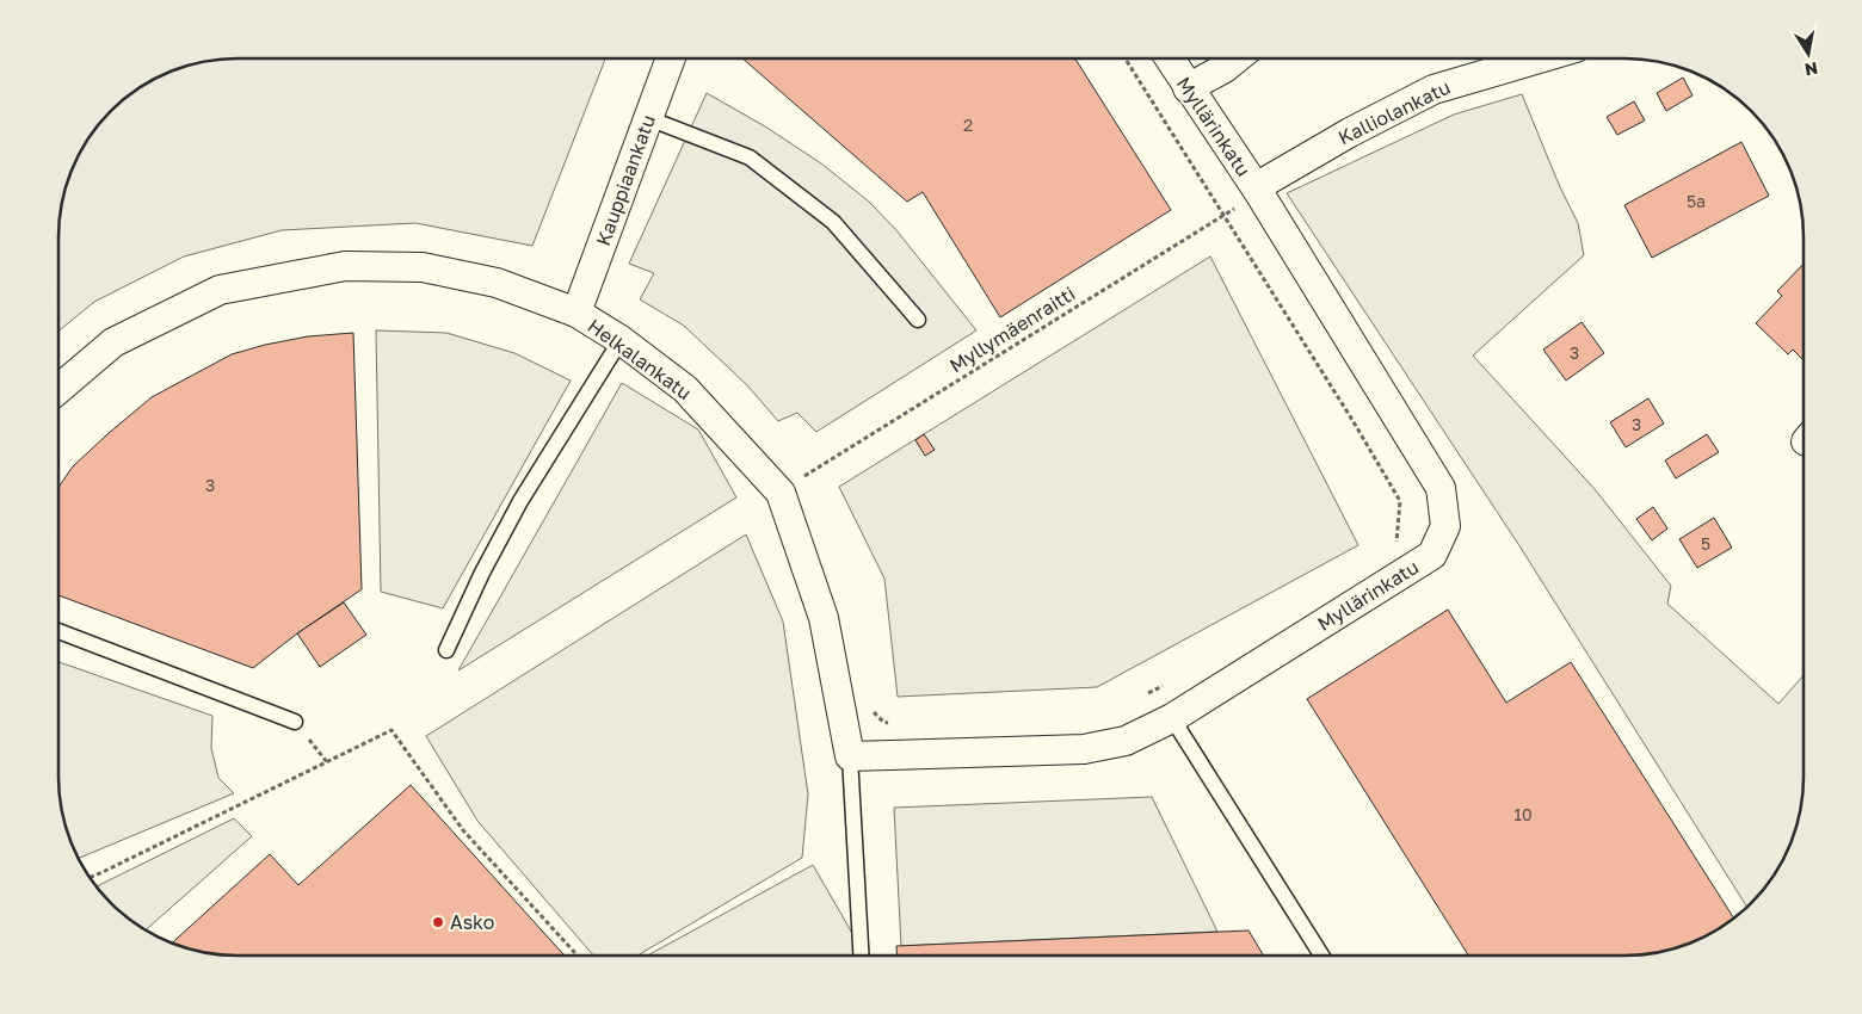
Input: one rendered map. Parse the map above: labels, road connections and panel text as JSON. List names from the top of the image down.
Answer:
{
  "streets": {
    "street": [
      "Kalliolankatu",
      "Myllärinkatu",
      "Kauppiaankatu",
      "Helkalankatu"
    ],
    "path": ["Myllymäenraitti"]
  },
  "crossings": [
    ["Kalliolankatu", "Myllärinkatu"],
    ["Kalliolankatu", "Myllymäenraitti"],
    ["Myllärinkatu", "Myllymäenraitti"],
    ["Myllärinkatu", "Helkalankatu"],
    ["Kauppiaankatu", "Helkalankatu"],
    ["Myllymäenraitti", "Helkalankatu"]
  ],
  "places": ["Asko"],
  "house_numbers": [
    "2",
    "5a",
    "3",
    "3",
    "3",
    "5",
    "10"
  ],
  "north": "bottom"
}
